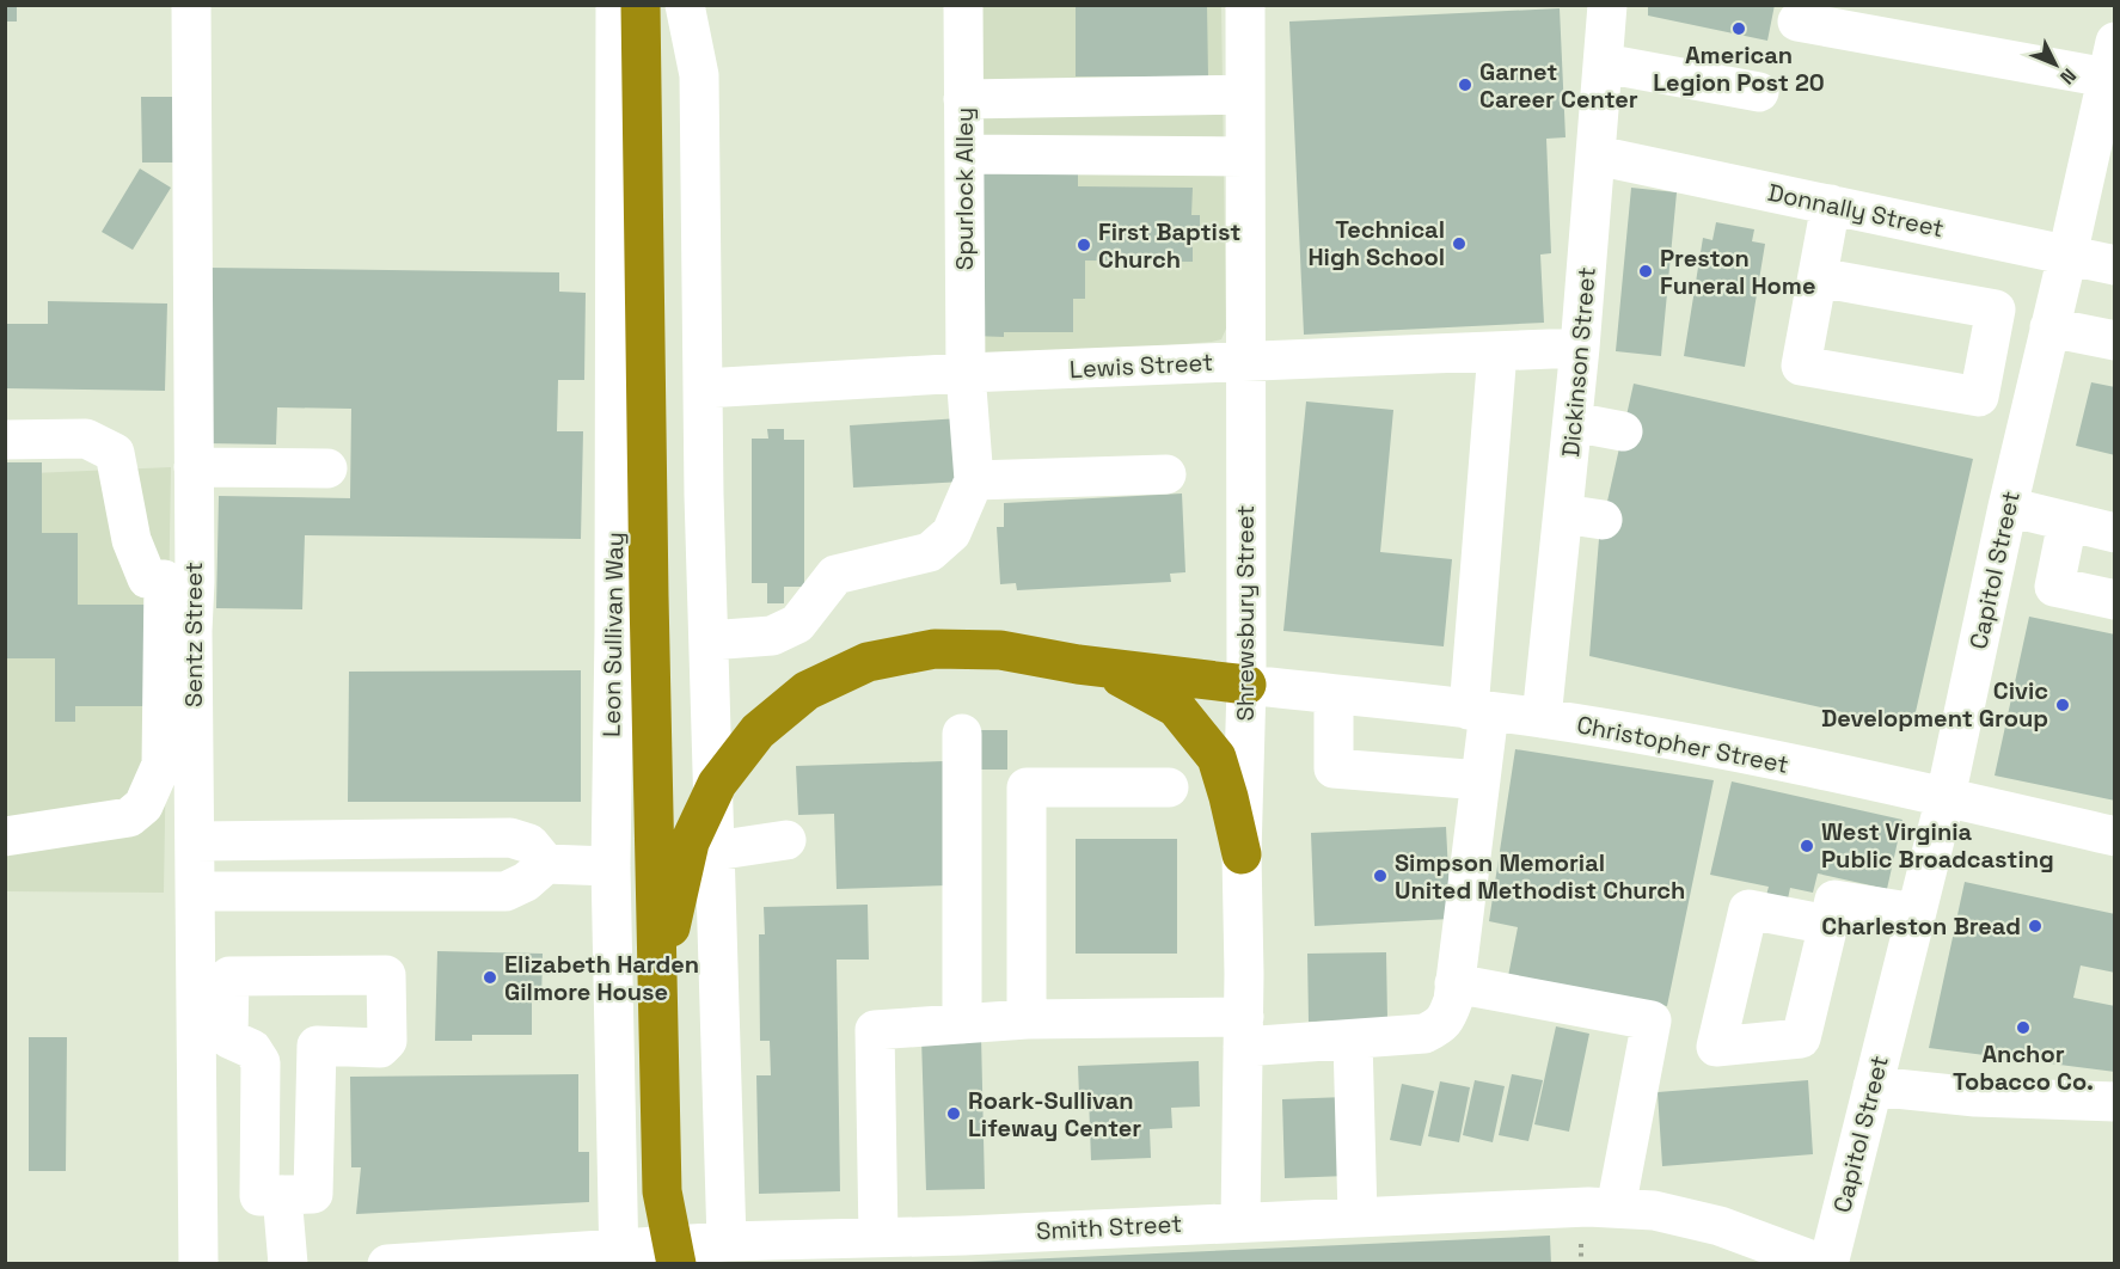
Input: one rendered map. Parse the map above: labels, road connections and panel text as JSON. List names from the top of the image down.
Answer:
{
  "streets": {
    "street": [
      "Spurlock Alley",
      "Donnally Street",
      "Dickinson Street",
      "Lewis Street",
      "Capitol Street",
      "Shrewsbury Street",
      "Sentz Street",
      "Leon Sullivan Way",
      "Christopher Street",
      "Smith Street"
    ]
  },
  "crossings": [
    ["Spurlock Alley", "Lewis Street"],
    ["Donnally Street", "Dickinson Street"],
    ["Donnally Street", "Capitol Street"],
    ["Dickinson Street", "Lewis Street"],
    ["Dickinson Street", "Christopher Street"],
    ["Lewis Street", "Shrewsbury Street"],
    ["Capitol Street", "Christopher Street"],
    ["Shrewsbury Street", "Christopher Street"],
    ["Shrewsbury Street", "Smith Street"],
    ["Leon Sullivan Way", "Smith Street"]
  ],
  "places": [
    "American Legion Post 20",
    "Garnet Career Center",
    "Technical High School",
    "First Baptist Church",
    "Preston Funeral Home",
    "Civic Development Group",
    "West Virginia Public Broadcasting",
    "Simpson Memorial United Methodist Church",
    "Charleston Bread",
    "Elizabeth Harden Gilmore House",
    "Anchor Tobacco Co.",
    "Roark-Sullivan Lifeway Center"
  ],
  "north": "bottom right"
}
